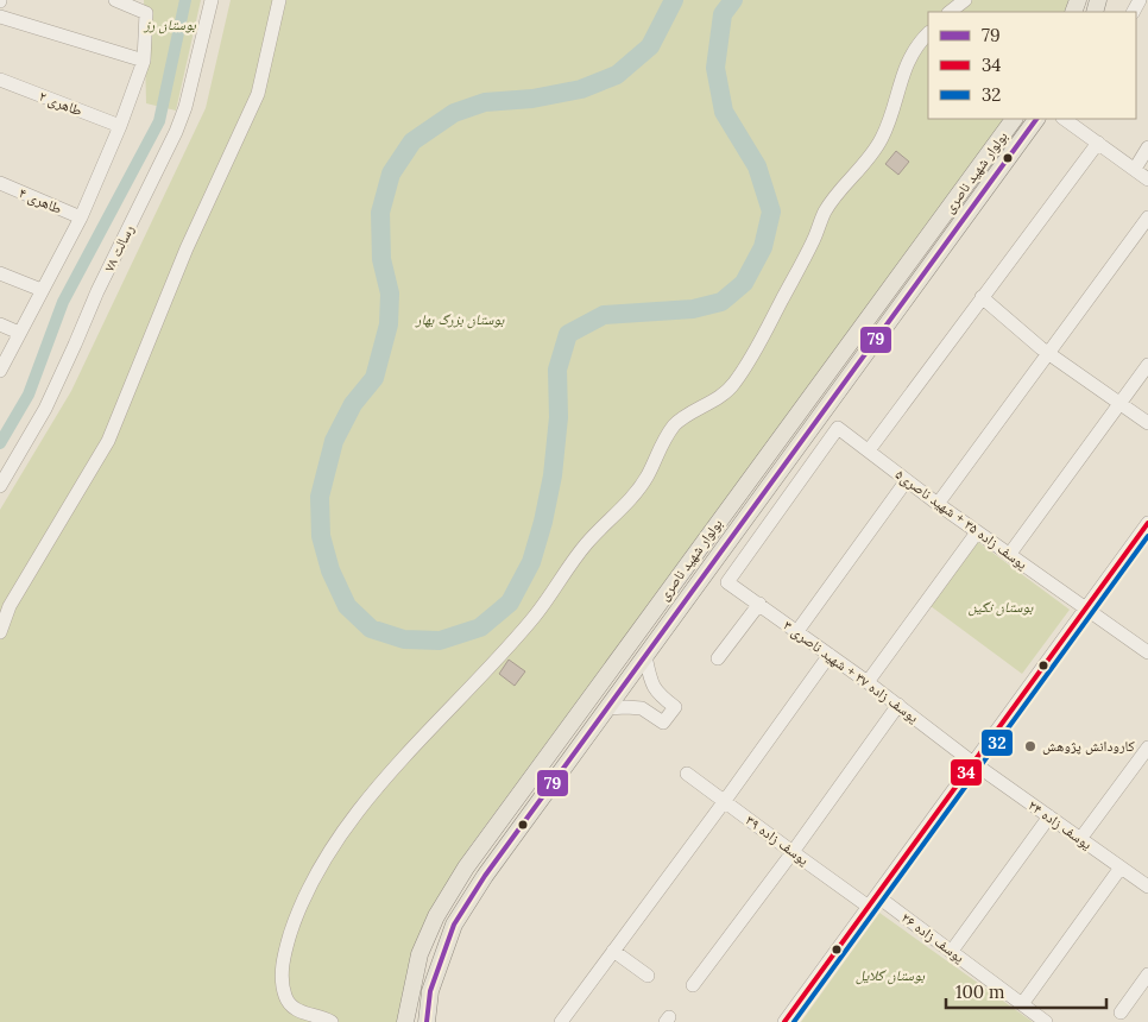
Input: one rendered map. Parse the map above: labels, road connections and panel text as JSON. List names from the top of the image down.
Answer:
{
  "streets": {
    "main road": ["بولوار شهید ناصری"],
    "street": [
      "طاهری ۲",
      "طاهری ۴",
      "رسالت ۷۸",
      "یوسف زاده ۳۵ + شهید ناصری۵",
      "یوسف زاده ۳۷ + شهید ناصری ۳",
      "یوسف زاده ۲۴",
      "یوسف زاده ۳۹",
      "یوسف زاده ۲۶"
    ]
  },
  "crossings": [
    ["یوسف زاده ۳۵ + شهید ناصری۵", "یوسف زاده ۳۷ + شهید ناصری ۳"],
    ["یوسف زاده ۳۷ + شهید ناصری ۳", "یوسف زاده ۲۴"],
    ["یوسف زاده ۳۹", "یوسف زاده ۲۶"]
  ],
  "parks": [
    "بوستان رز",
    "بوستان بزرگ بهار",
    "بوستان نگین",
    "بوستان گلایل"
  ],
  "places": ["کارودانش پژوهش"],
  "lines": ["transit line 79", "transit line 34", "transit line 32"],
  "legend": ["79", "34", "32"],
  "scale_bar": "100 m"
}
